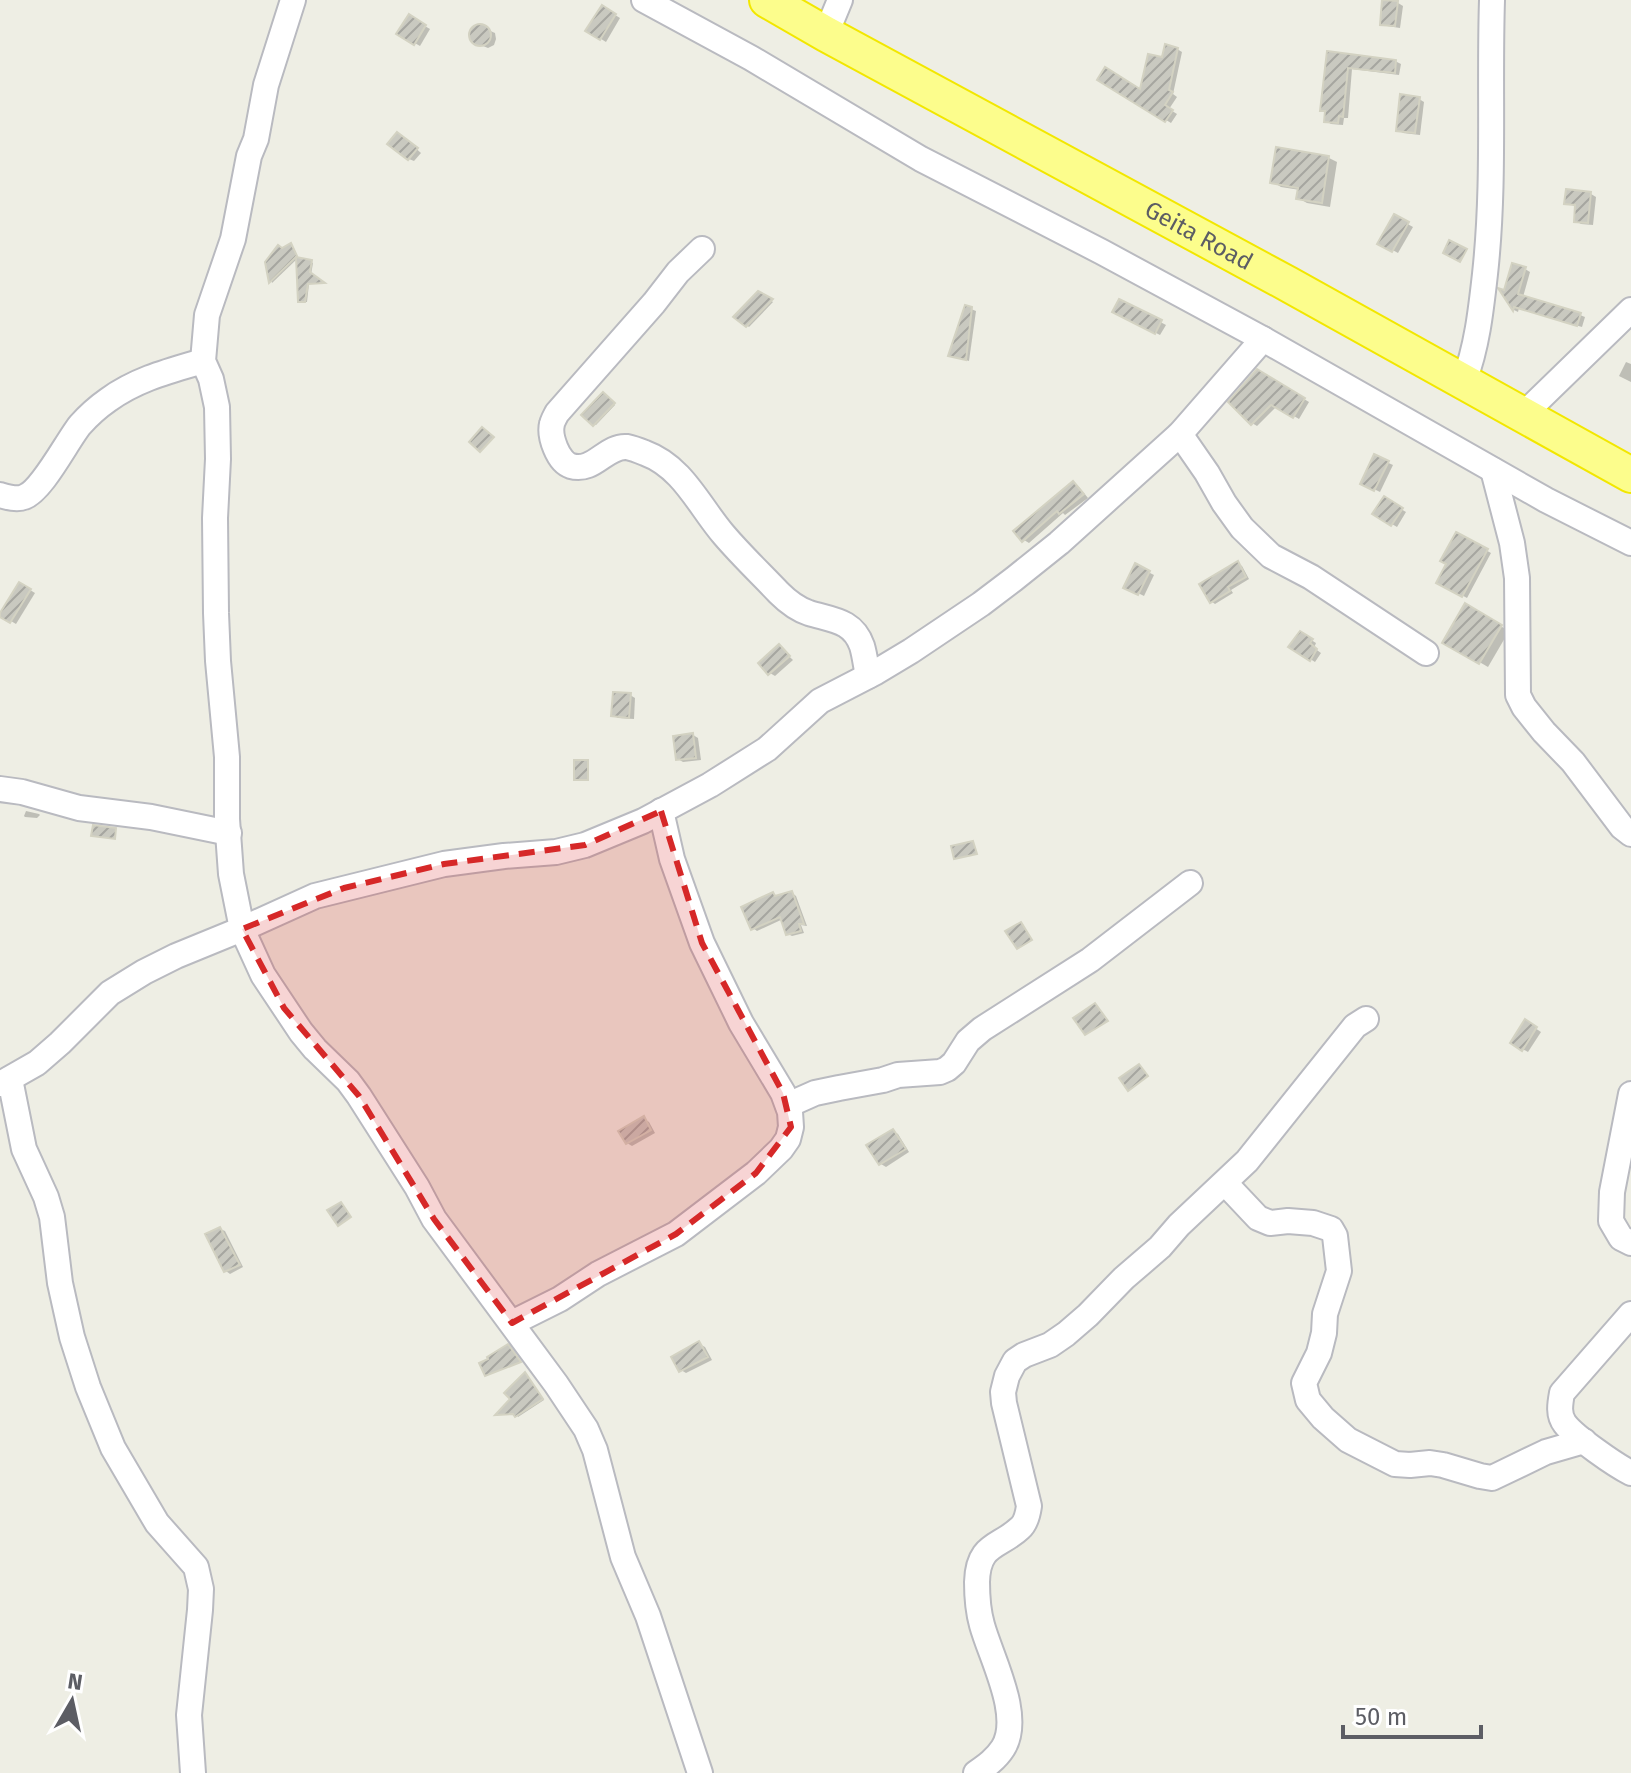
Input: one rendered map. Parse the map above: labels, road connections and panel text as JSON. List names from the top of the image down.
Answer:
{
  "streets": {
    "highway": ["Geita Road"]
  },
  "scale_bar": "50 m",
  "north": "top"
}
